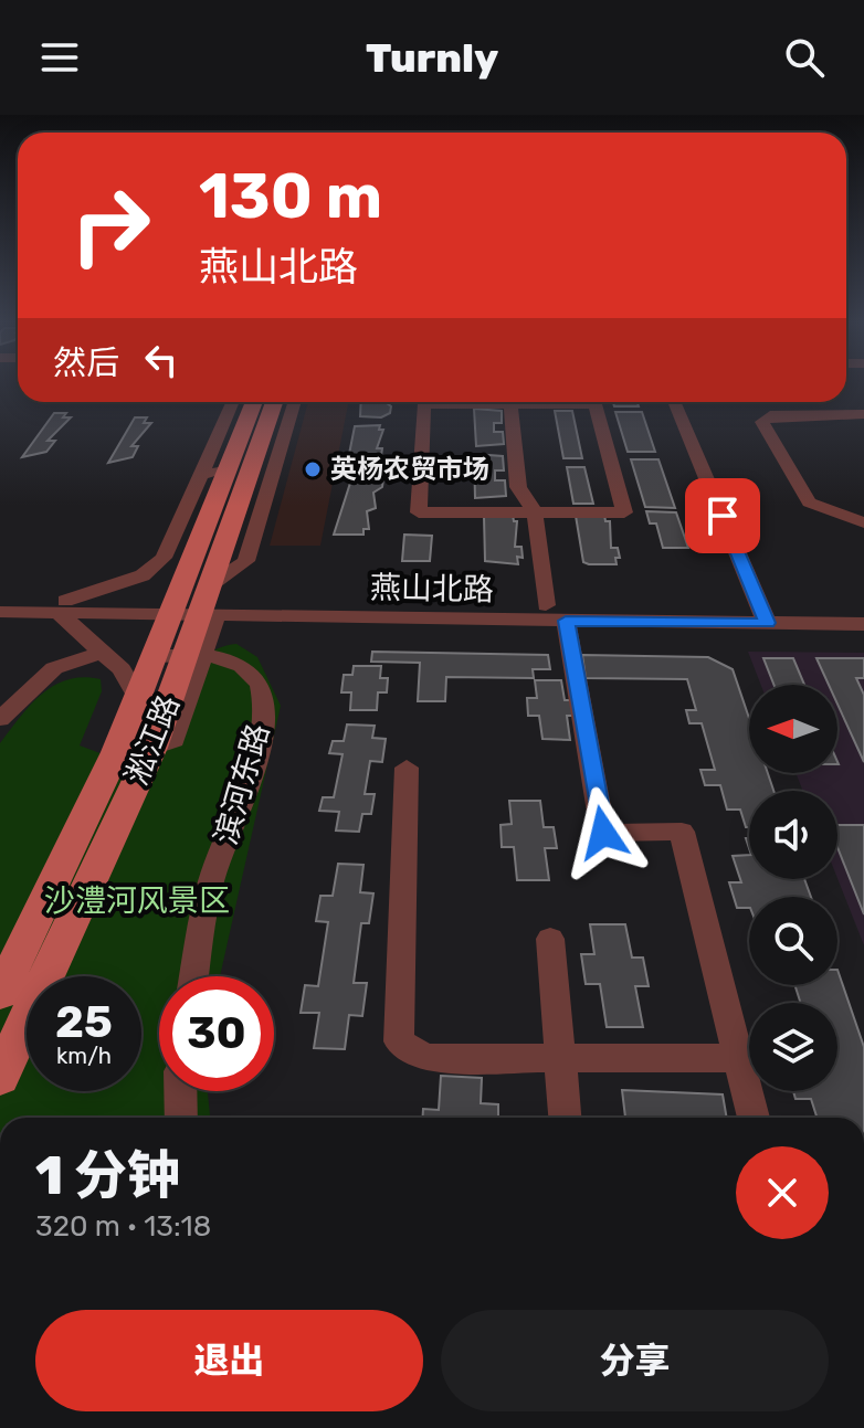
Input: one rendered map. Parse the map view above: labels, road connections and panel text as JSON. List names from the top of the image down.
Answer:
{
  "streets": {
    "main road": ["淞江路"],
    "street": ["燕山北路", "滨河东路"]
  },
  "crossings": [
    ["燕山北路", "淞江路"],
    ["淞江路", "滨河东路"]
  ],
  "parks": ["沙澧河风景区"],
  "places": ["英杨农贸市场"],
  "north": "left",
  "page": {
    "header": "Turnly",
    "turn": ["130 m", "燕山北路"],
    "then": "然后",
    "speed": "25 km/h",
    "limit": "30",
    "heading": ["1 分钟", "320 m · 13:18"],
    "buttons": ["退出", "分享"]
  }
}
